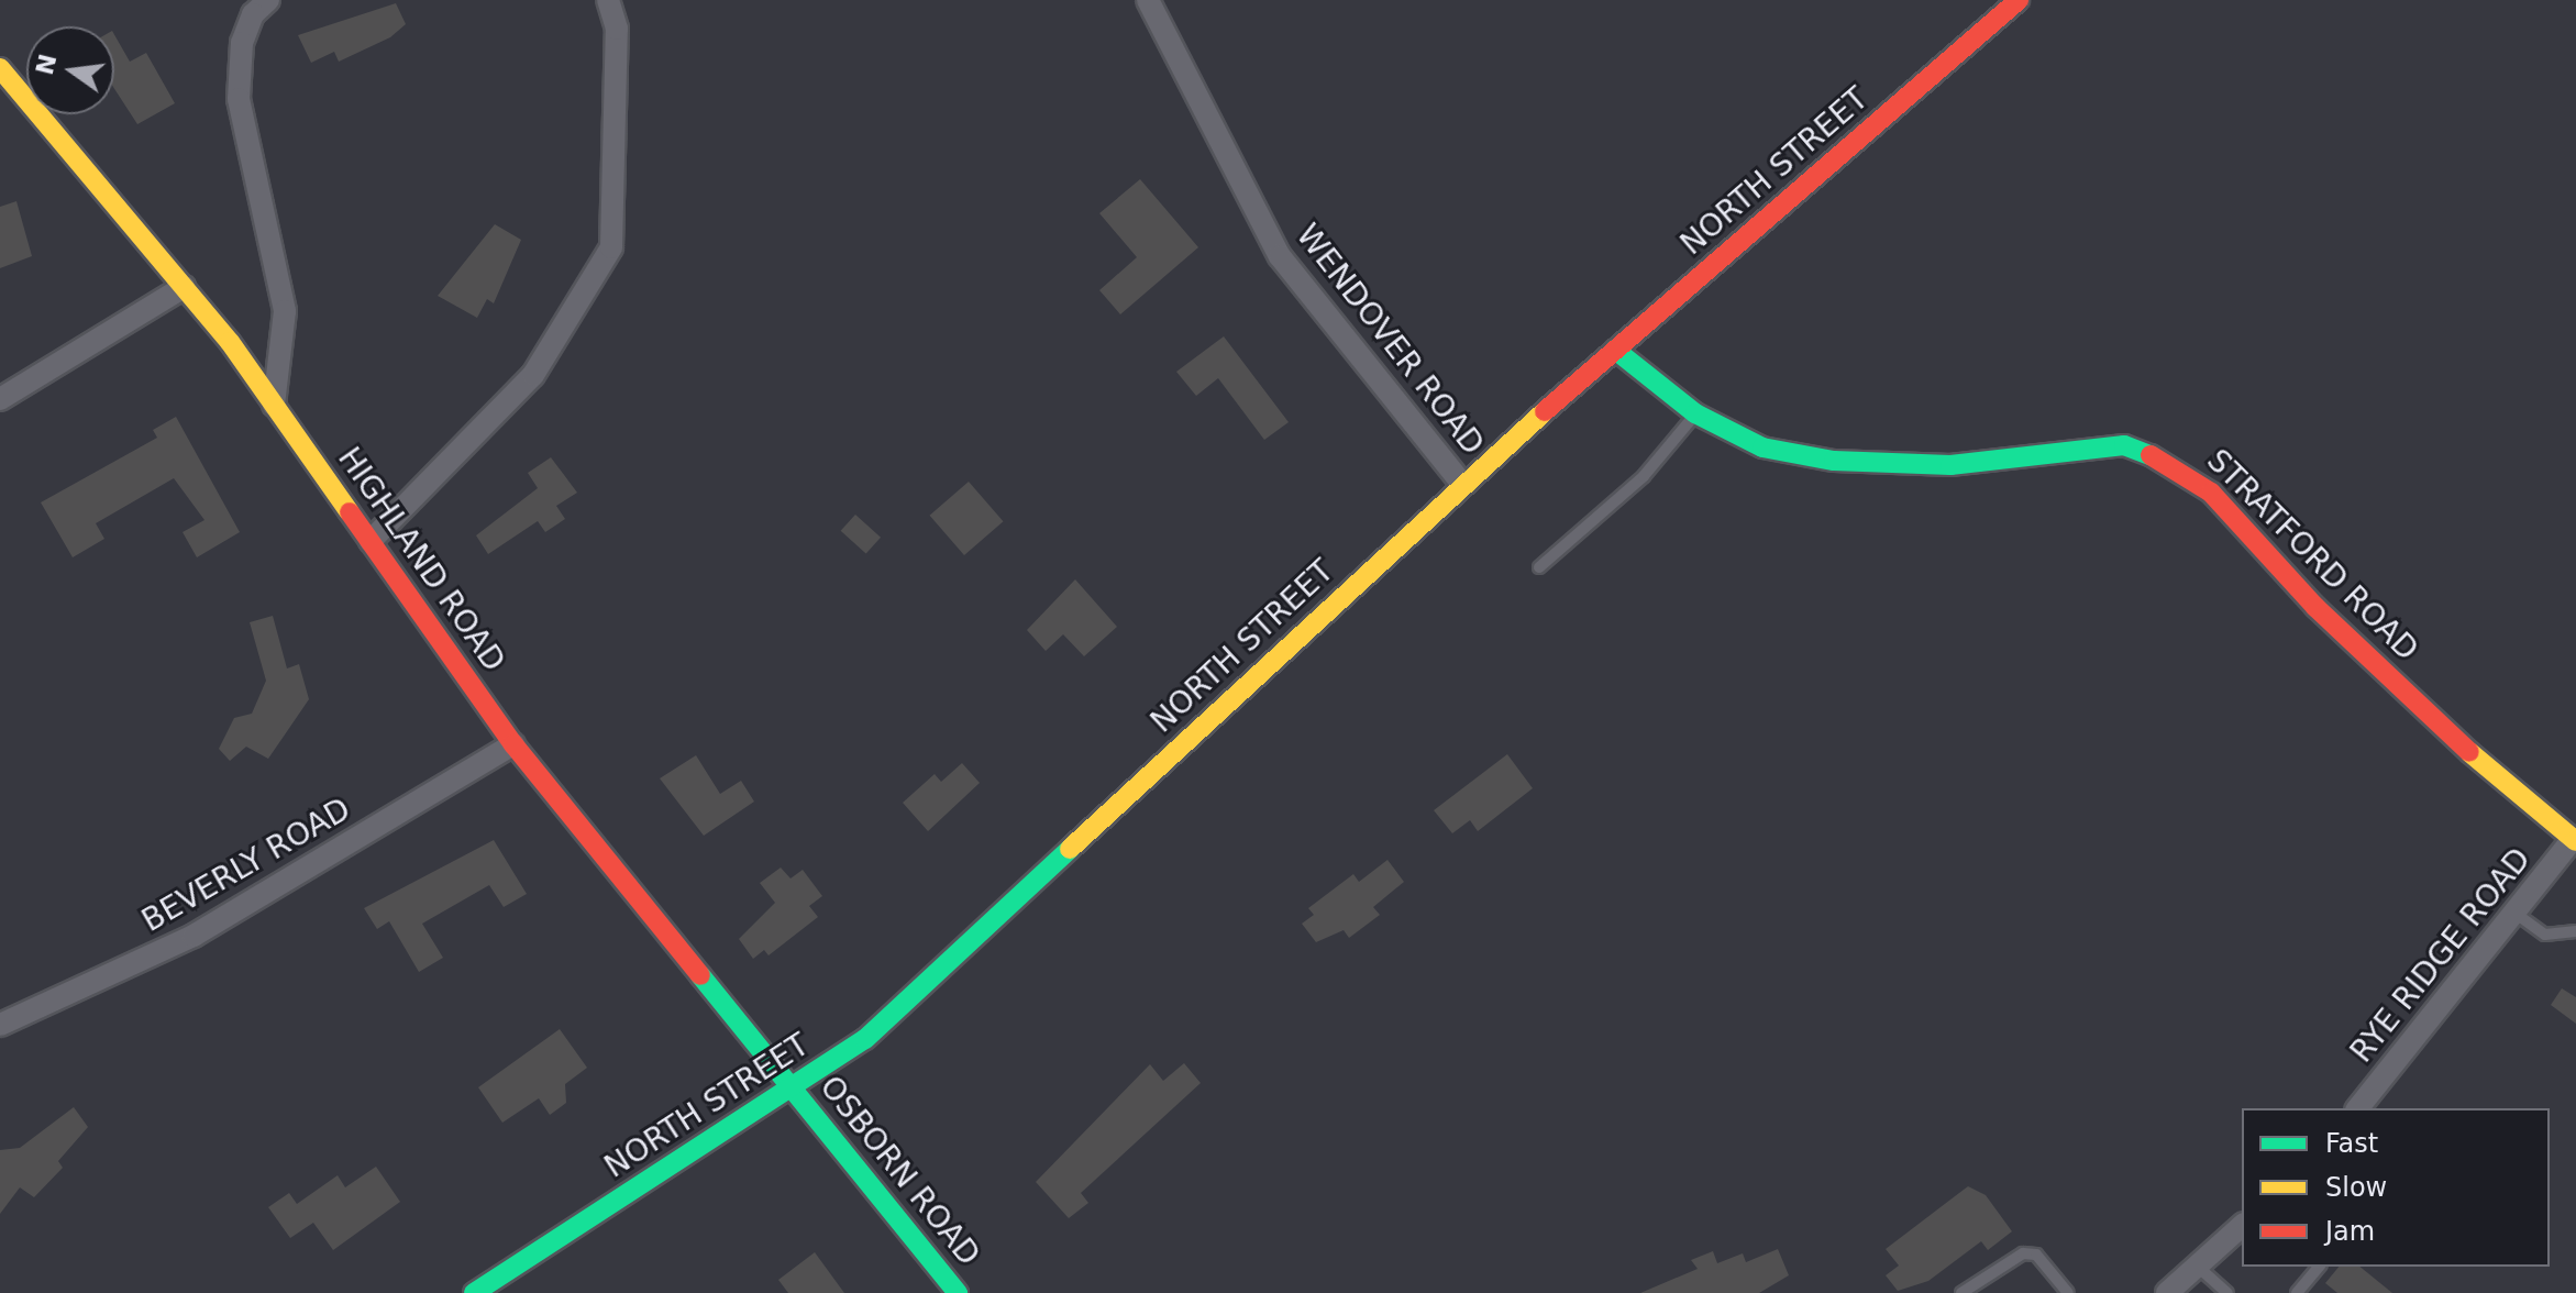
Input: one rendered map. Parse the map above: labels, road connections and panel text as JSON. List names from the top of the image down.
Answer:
{
  "streets": {
    "street": [
      "NORTH STREET",
      "WENDOVER ROAD",
      "STRATFORD ROAD",
      "HIGHLAND ROAD",
      "BEVERLY ROAD",
      "RYE RIDGE ROAD",
      "OSBORN ROAD"
    ]
  },
  "crossings": [
    ["NORTH STREET", "WENDOVER ROAD"],
    ["NORTH STREET", "STRATFORD ROAD"],
    ["NORTH STREET", "HIGHLAND ROAD"],
    ["NORTH STREET", "OSBORN ROAD"],
    ["STRATFORD ROAD", "RYE RIDGE ROAD"],
    ["HIGHLAND ROAD", "BEVERLY ROAD"],
    ["HIGHLAND ROAD", "OSBORN ROAD"]
  ],
  "legend": ["Fast", "Slow", "Jam"],
  "north": "left"
}
